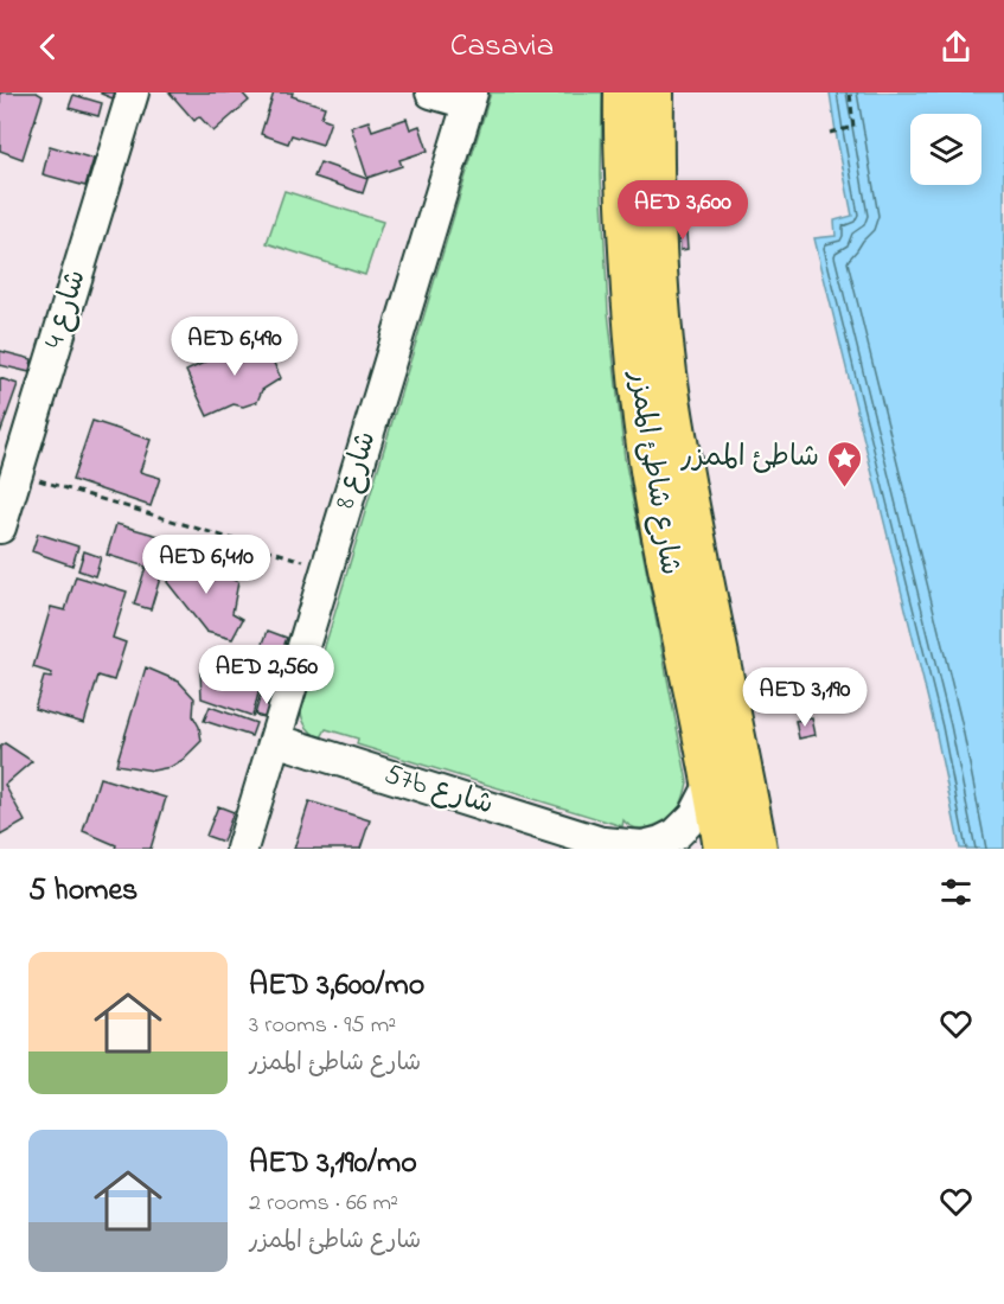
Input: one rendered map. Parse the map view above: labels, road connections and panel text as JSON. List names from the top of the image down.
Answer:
{
  "streets": {
    "main road": ["شارع شاطئ الممزر"],
    "street": ["شارع 4", "شارع 8", "57b شارع"]
  },
  "crossings": [
    ["شارع 8", "57b شارع"],
    ["شارع شاطئ الممزر", "57b شارع"]
  ],
  "places": {
    "place": ["شاطئ الممزر"]
  },
  "page": {
    "header": "Casavia",
    "price": [
      "AED 3,600",
      "AED 6,490",
      "AED 6,410",
      "AED 2,560",
      "AED 3,190"
    ],
    "heading": "5 homes",
    "list": [
      {
        "name": "AED 3,600/mo",
        "note": "3 rooms · 95 m² · شارع شاطئ الممزر"
      },
      {
        "name": "AED 3,190/mo",
        "note": "2 rooms · 66 m² · شارع شاطئ الممزر"
      }
    ]
  }
}
